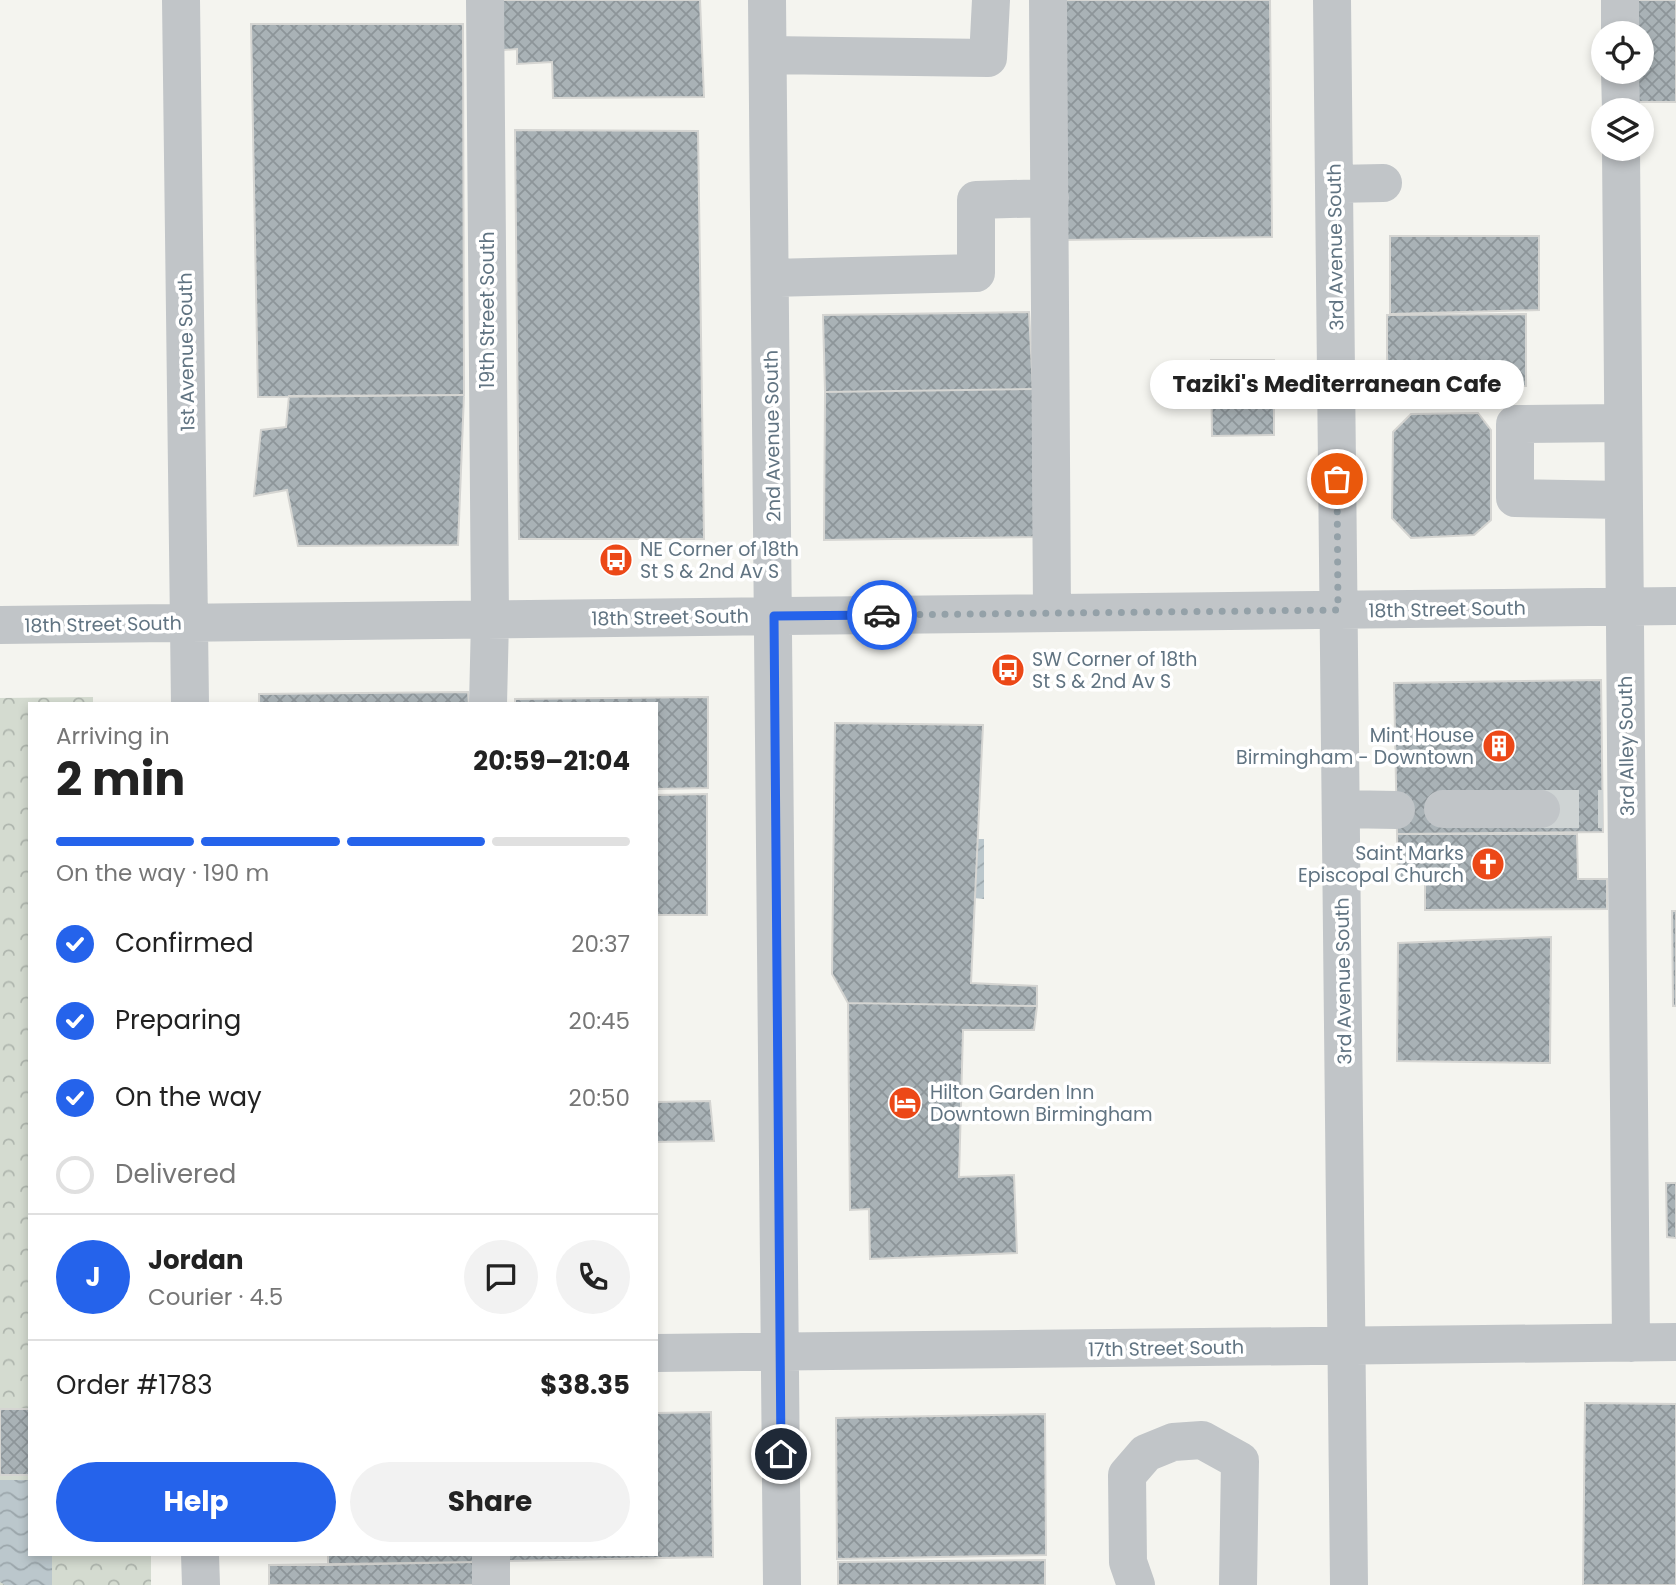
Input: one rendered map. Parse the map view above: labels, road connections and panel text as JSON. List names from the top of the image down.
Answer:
{
  "streets": {
    "street": [
      "3rd Avenue South",
      "19th Street South",
      "1st Avenue South",
      "2nd Avenue South",
      "18th Street South",
      "3rd Alley South",
      "17th Street South"
    ]
  },
  "crossings": [
    ["3rd Avenue South", "18th Street South"],
    ["3rd Avenue South", "17th Street South"],
    ["19th Street South", "18th Street South"],
    ["1st Avenue South", "18th Street South"],
    ["2nd Avenue South", "18th Street South"],
    ["2nd Avenue South", "17th Street South"],
    ["18th Street South", "3rd Alley South"],
    ["3rd Alley South", "17th Street South"]
  ],
  "places": {
    "other": ["Taziki's Mediterranean Cafe"],
    "bus stop": ["NE Corner of 18th St S & 2nd Av S", "SW Corner of 18th St S & 2nd Av S"],
    "building": ["Mint House Birmingham - Downtown"],
    "church": ["Saint Marks Episcopal Church"],
    "hotel": ["Hilton Garden Inn Downtown Birmingham"]
  },
  "page": {
    "bubble": "Taziki's Mediterranean Cafe",
    "heading": ["2 min", "Arriving in", "20:59–21:04"],
    "panel": [
      "Jordan",
      "Courier · 4.5",
      "Order #1783",
      "$38.35"
    ],
    "bar": "On the way · 190 m",
    "list": [
      ["Confirmed", "20:37"],
      ["Preparing", "20:45"],
      ["On the way", "20:50"],
      "Delivered"
    ],
    "round": "J",
    "buttons": ["Help", "Share"]
  }
}
